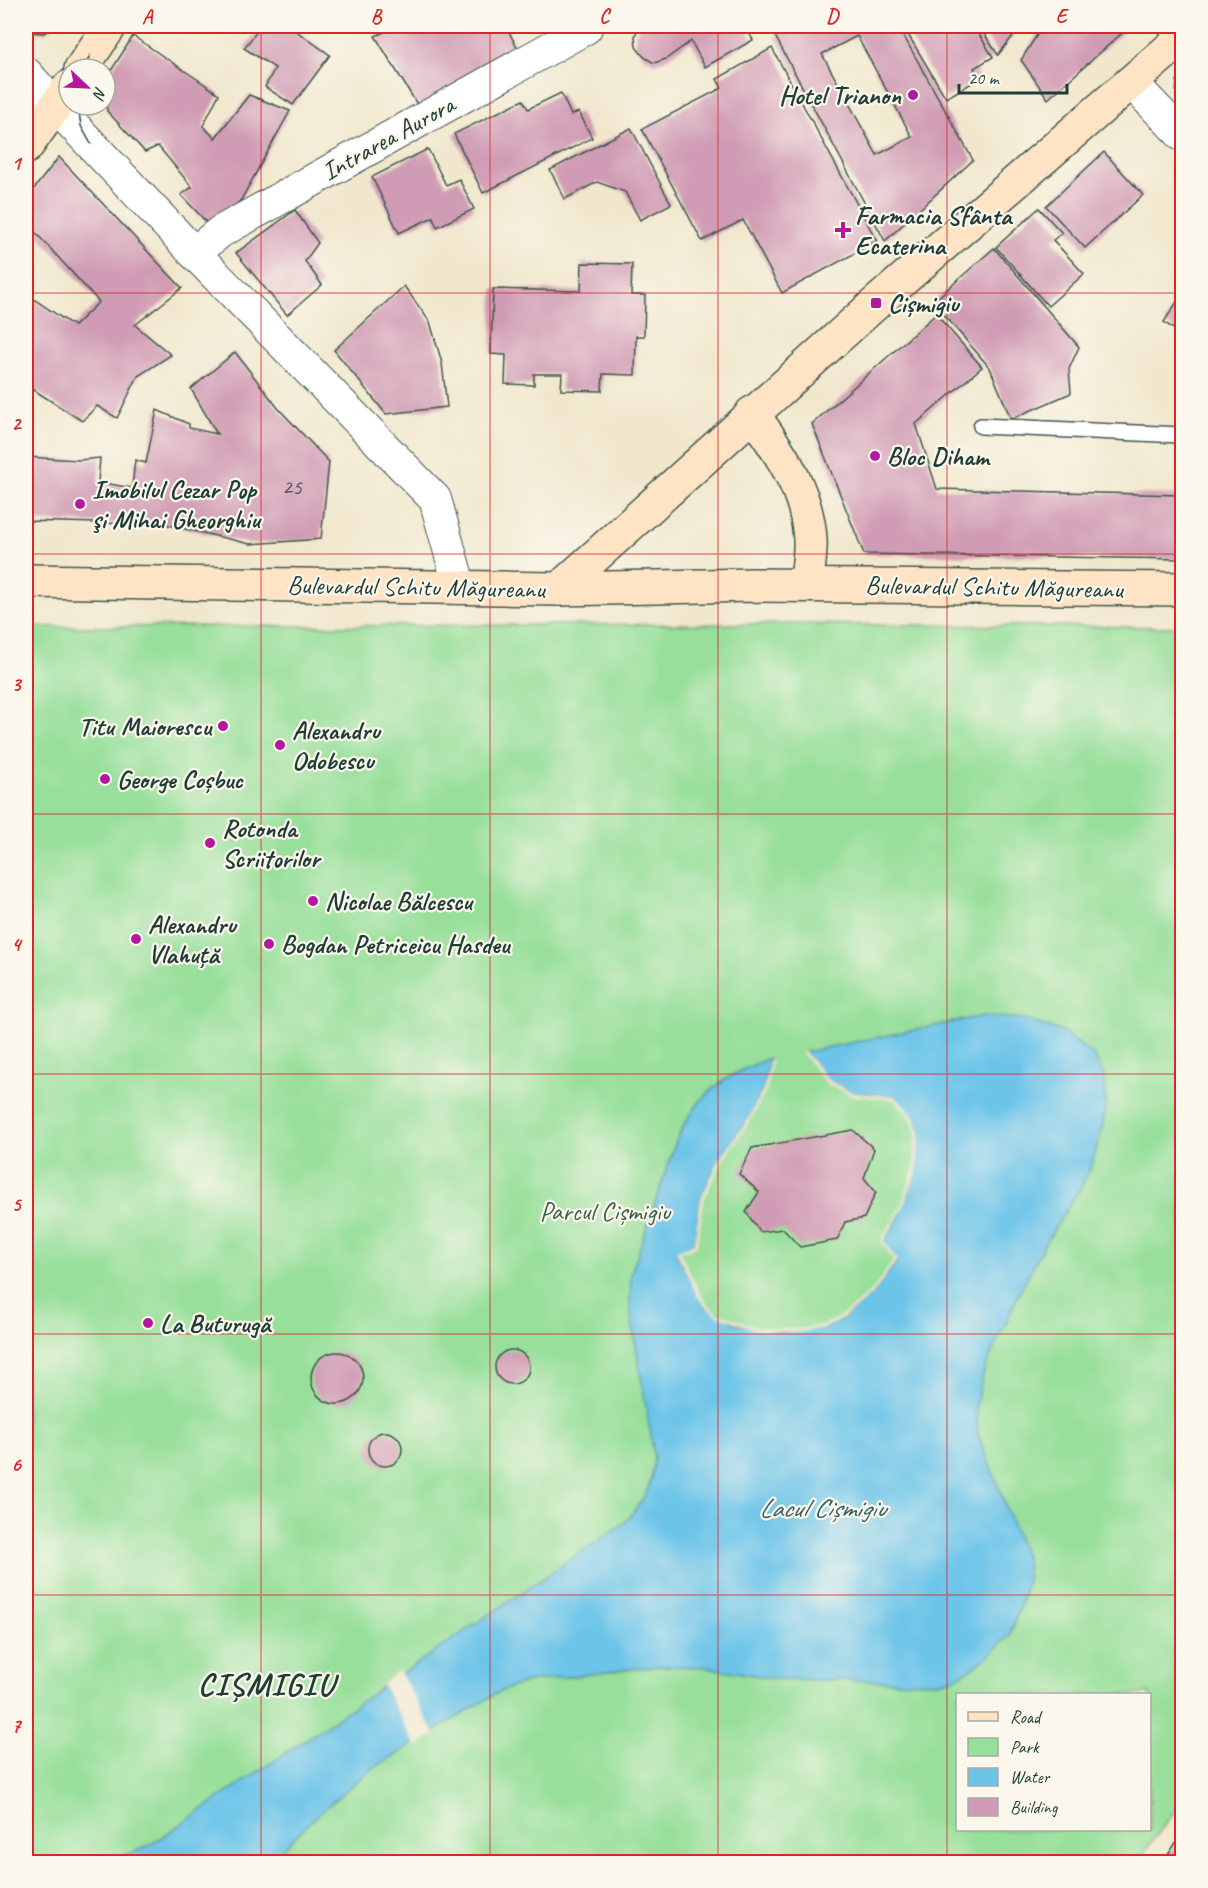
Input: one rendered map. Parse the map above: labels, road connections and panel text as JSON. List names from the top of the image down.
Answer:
{
  "streets": {
    "main road": ["Bulevardul Schitu Măgureanu"],
    "street": ["Intrarea Aurora"]
  },
  "districts": ["CIȘMIGIU"],
  "water": ["Lacul Cișmigiu"],
  "parks": ["Parcul Cișmigiu"],
  "places": {
    "other": [
      "Hotel Trianon",
      "Bloc Diham",
      "Imobilul Cezar Pop şi Mihai Gheorghiu",
      "Titu Maiorescu",
      "Alexandru Odobescu",
      "George Coșbuc",
      "Rotonda Scriitorilor",
      "Nicolae Bălcescu",
      "Alexandru Vlahuță",
      "Bogdan Petriceicu Hasdeu",
      "La Buturugă"
    ],
    "health": ["Farmacia Sfânta Ecaterina"],
    "transit": ["Cișmigiu"]
  },
  "house_numbers": ["25"],
  "legend": [
    "Road",
    "Park",
    "Water",
    "Building"
  ],
  "scale_bar": "20 m",
  "north": "bottom right",
  "grid": {
    "columns": [
      "A",
      "B",
      "C",
      "D",
      "E"
    ],
    "rows": [
      "1",
      "2",
      "3",
      "4",
      "5",
      "6",
      "7"
    ]
  }
}
